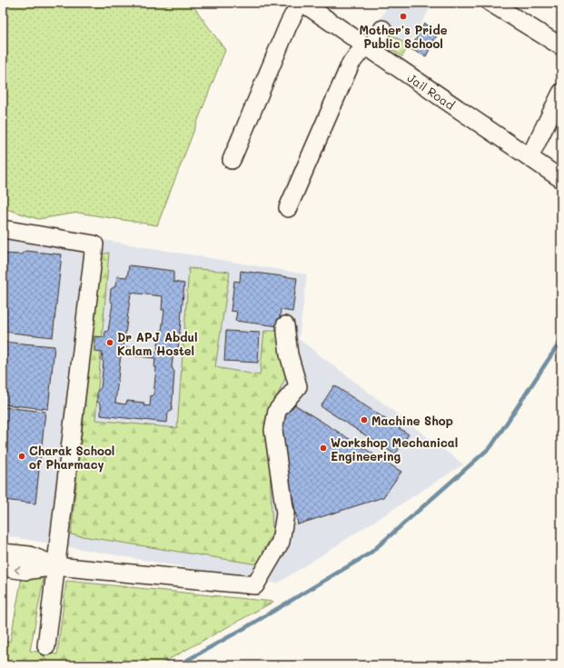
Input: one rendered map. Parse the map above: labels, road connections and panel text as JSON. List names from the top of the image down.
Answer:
{
  "streets": {
    "street": ["Jail Road"]
  },
  "places": [
    "Mother's Pride Public School",
    "Dr APJ Abdul Kalam Hostel",
    "Machine Shop",
    "Workshop Mechanical Engineering",
    "Charak School of Pharmacy"
  ]
}
